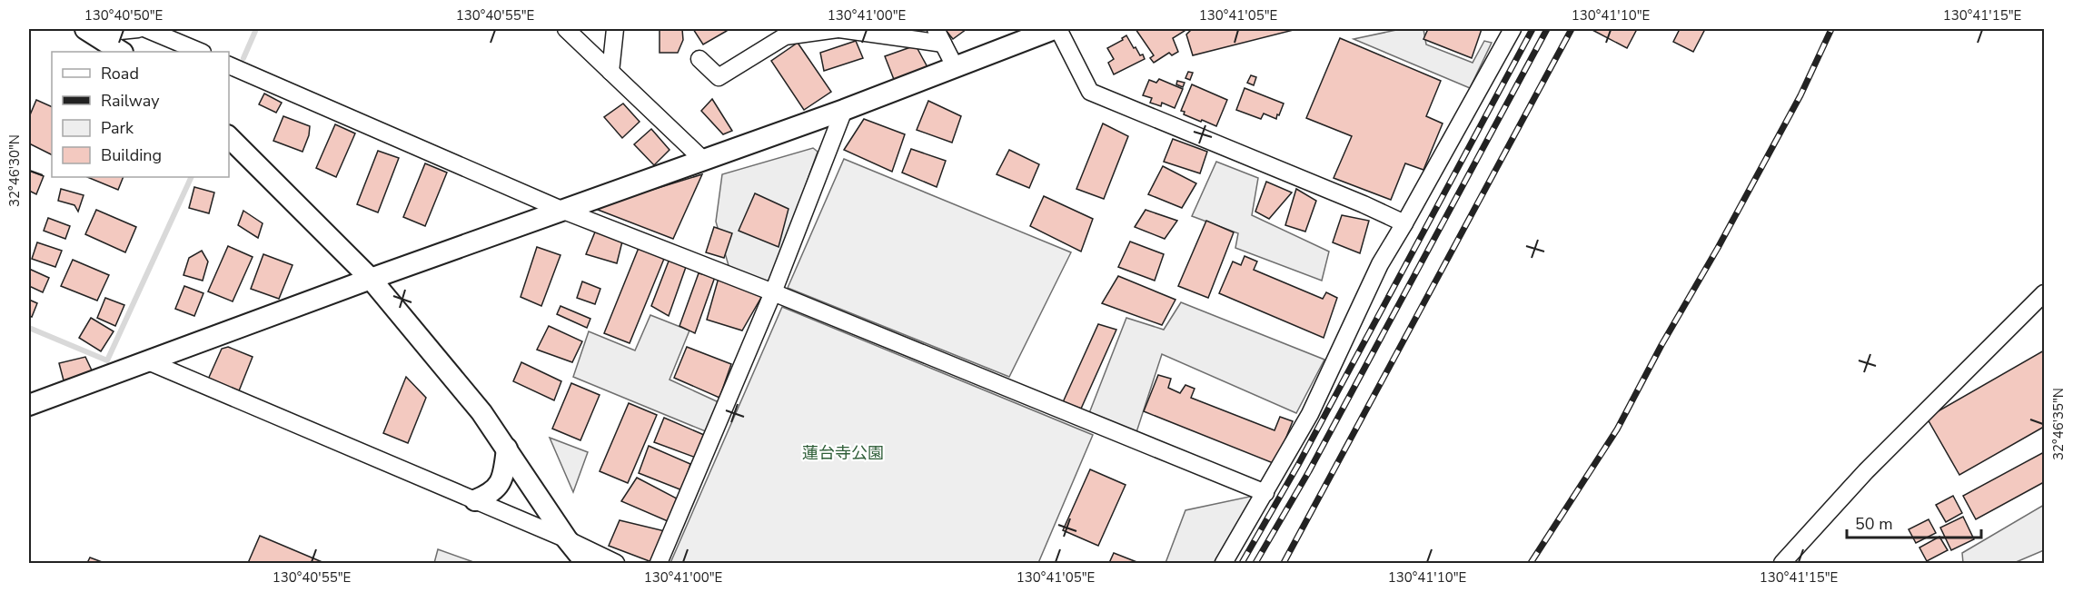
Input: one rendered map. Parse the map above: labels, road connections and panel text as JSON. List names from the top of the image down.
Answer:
{
  "parks": ["蓮台寺公園"],
  "legend": [
    "Road",
    "Railway",
    "Park",
    "Building"
  ],
  "scale_bar": "50 m",
  "coordinates": [
    "130°40'50\"E",
    "130°40'55\"E",
    "130°41'00\"E",
    "130°41'05\"E",
    "130°41'10\"E",
    "130°41'15\"E",
    "32°46'30\"N",
    "32°46'35\"N"
  ]
}
